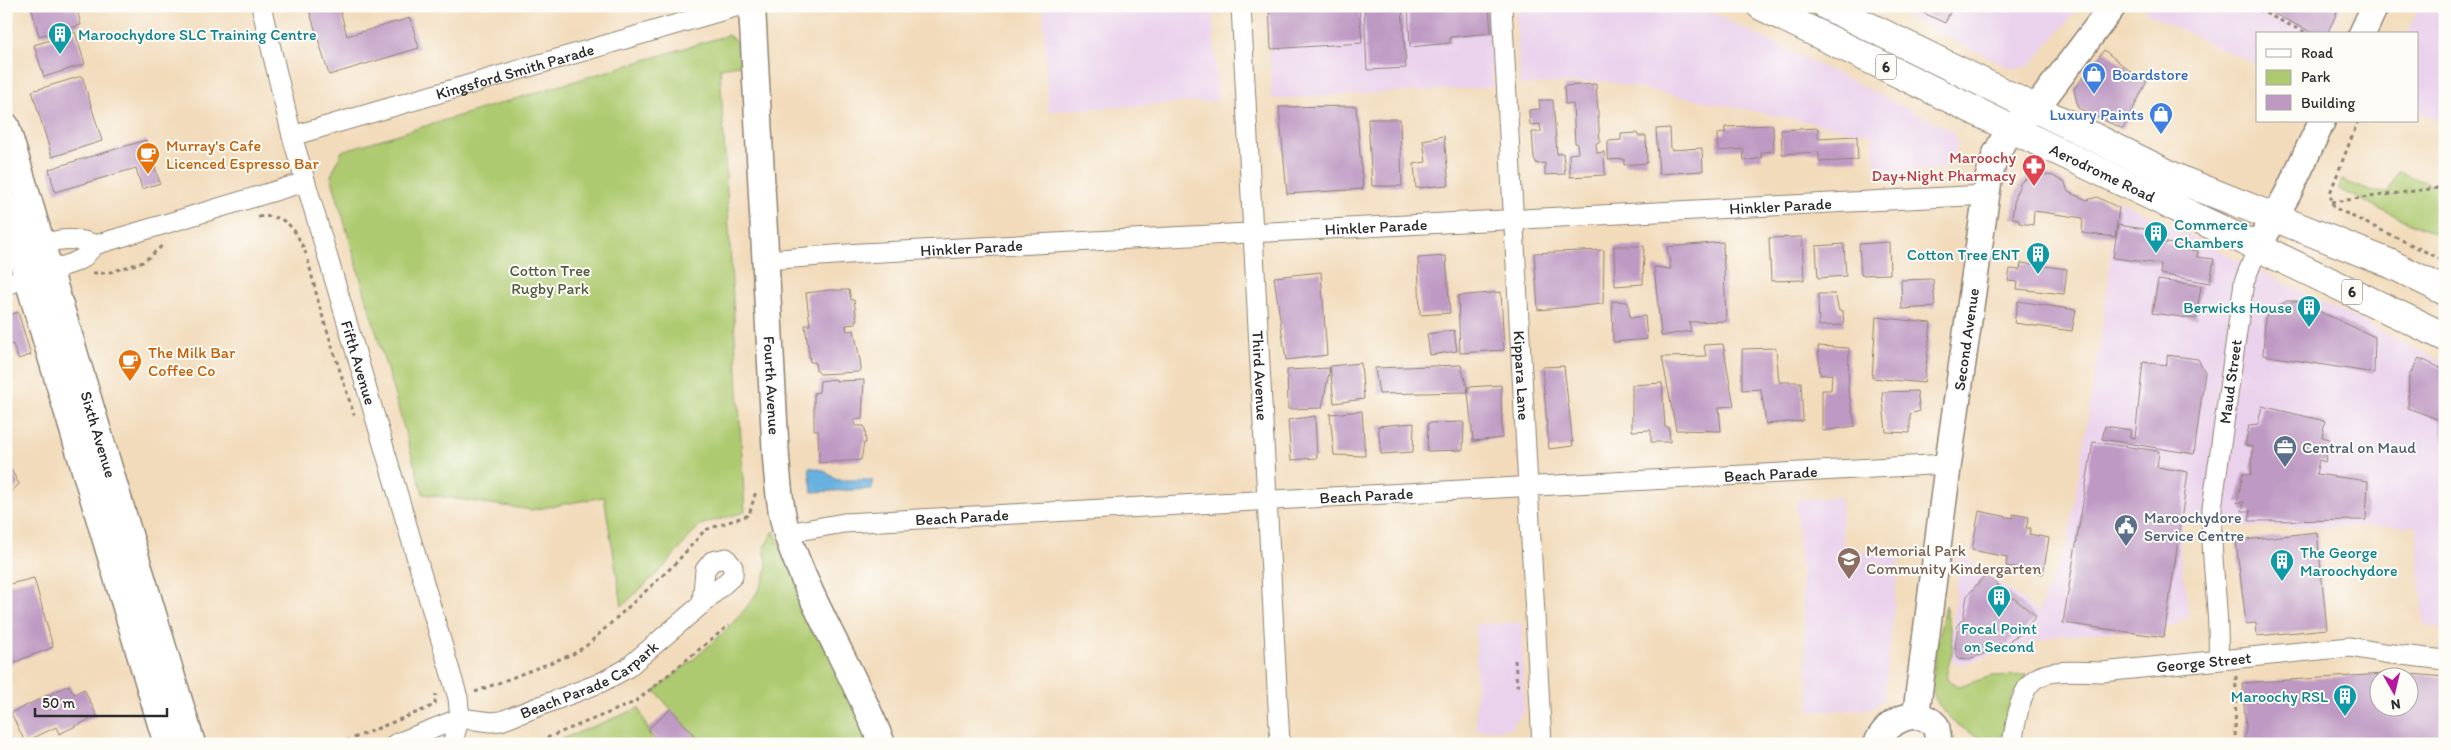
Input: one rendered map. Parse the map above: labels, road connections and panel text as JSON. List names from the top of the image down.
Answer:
{
  "streets": {
    "main road": ["6", "Aerodrome Road"],
    "street": [
      "Kingsford Smith Parade",
      "Hinkler Parade",
      "Second Avenue",
      "Fifth Avenue",
      "Third Avenue",
      "Kippara Lane",
      "Maud Street",
      "Fourth Avenue",
      "Sixth Avenue",
      "Beach Parade",
      "George Street",
      "Beach Parade Carpark"
    ]
  },
  "crossings": [
    ["Kingsford Smith Parade", "Fifth Avenue"],
    ["Aerodrome Road", "Second Avenue"],
    ["Aerodrome Road", "Maud Street"],
    ["Hinkler Parade", "Second Avenue"],
    ["Hinkler Parade", "Third Avenue"],
    ["Hinkler Parade", "Kippara Lane"],
    ["Hinkler Parade", "Fourth Avenue"],
    ["Second Avenue", "Beach Parade"],
    ["Fifth Avenue", "Beach Parade Carpark"],
    ["Third Avenue", "Beach Parade"],
    ["Kippara Lane", "Beach Parade"],
    ["Maud Street", "George Street"],
    ["Fourth Avenue", "Beach Parade"]
  ],
  "parks": ["Cotton Tree Rugby Park"],
  "places": {
    "building": [
      "Maroochydore SLC Training Centre",
      "Commerce Chambers",
      "Cotton Tree ENT",
      "Berwicks House",
      "The George Maroochydore",
      "Focal Point on Second",
      "Maroochy RSL"
    ],
    "shop": ["Boardstore", "Luxury Paints"],
    "cafe": ["Murray's Cafe Licenced Espresso Bar", "The Milk Bar Coffee Co"],
    "pharmacy": ["Maroochy Day+Night Pharmacy"],
    "office": ["Central on Maud"],
    "public building": ["Maroochydore Service Centre"],
    "school or university": ["Memorial Park Community Kindergarten"]
  },
  "legend": ["Road", "Park", "Building"],
  "scale_bar": "50 m",
  "north": "bottom"
}
